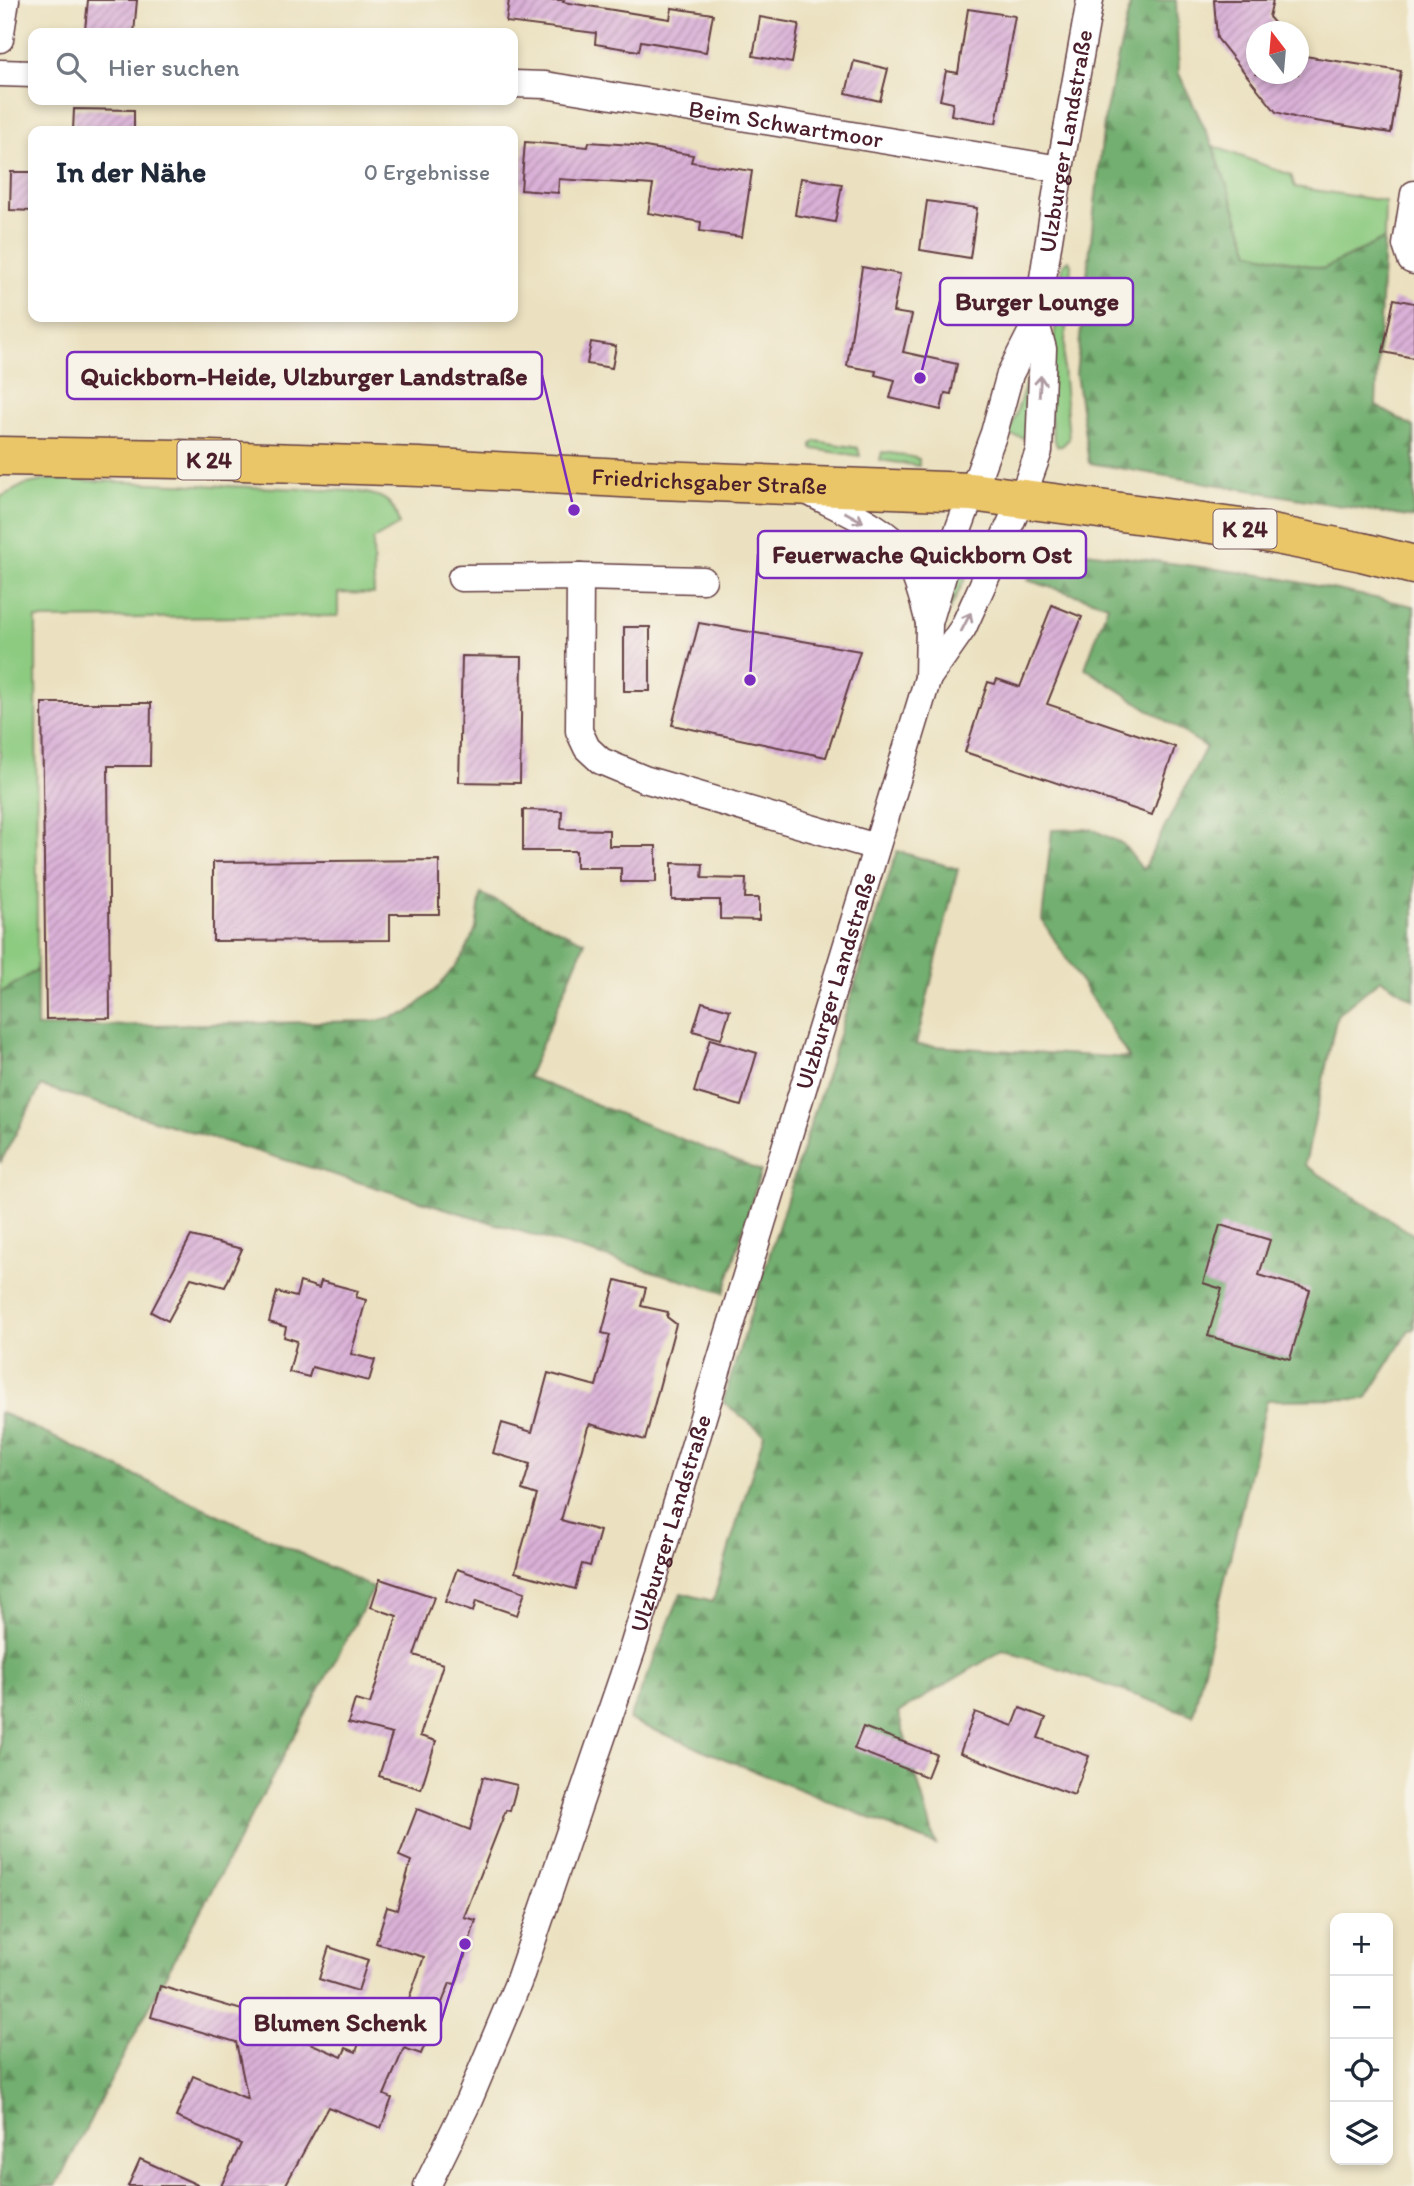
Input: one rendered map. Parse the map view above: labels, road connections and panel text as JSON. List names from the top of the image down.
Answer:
{
  "streets": {
    "main road": ["K 24", "Friedrichsgaber Straße"],
    "street": ["Beim Schwartmoor", "Ulzburger Landstraße"]
  },
  "crossings": [
    ["Beim Schwartmoor", "Ulzburger Landstraße"],
    ["Ulzburger Landstraße", "Friedrichsgaber Straße"]
  ],
  "places": [
    "Burger Lounge",
    "Quickborn-Heide, Ulzburger Landstraße",
    "Feuerwache Quickborn Ost",
    "Blumen Schenk"
  ],
  "north": "top",
  "page": {
    "search": "Hier suchen",
    "heading": ["In der Nähe", "0 Ergebnisse"],
    "map_buttons": ["+", "−"]
  }
}
